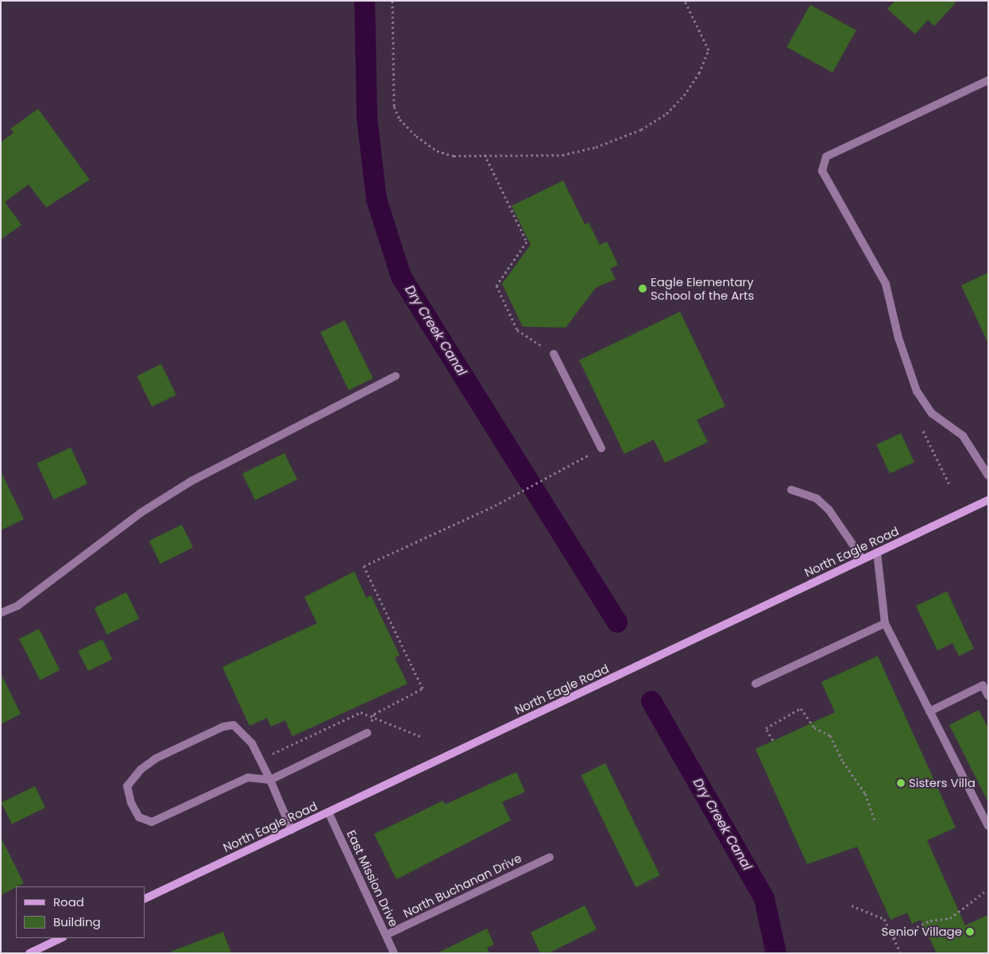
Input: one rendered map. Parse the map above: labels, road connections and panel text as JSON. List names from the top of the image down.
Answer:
{
  "streets": {
    "main road": ["North Eagle Road"],
    "street": ["East Mission Drive", "North Buchanan Drive"]
  },
  "crossings": [
    ["North Eagle Road", "East Mission Drive"],
    ["East Mission Drive", "North Buchanan Drive"]
  ],
  "water": ["Dry Creek Canal"],
  "places": ["Eagle Elementary School of the Arts", "Sisters Villa", "Senior Village"],
  "legend": ["Road", "Building"]
}
